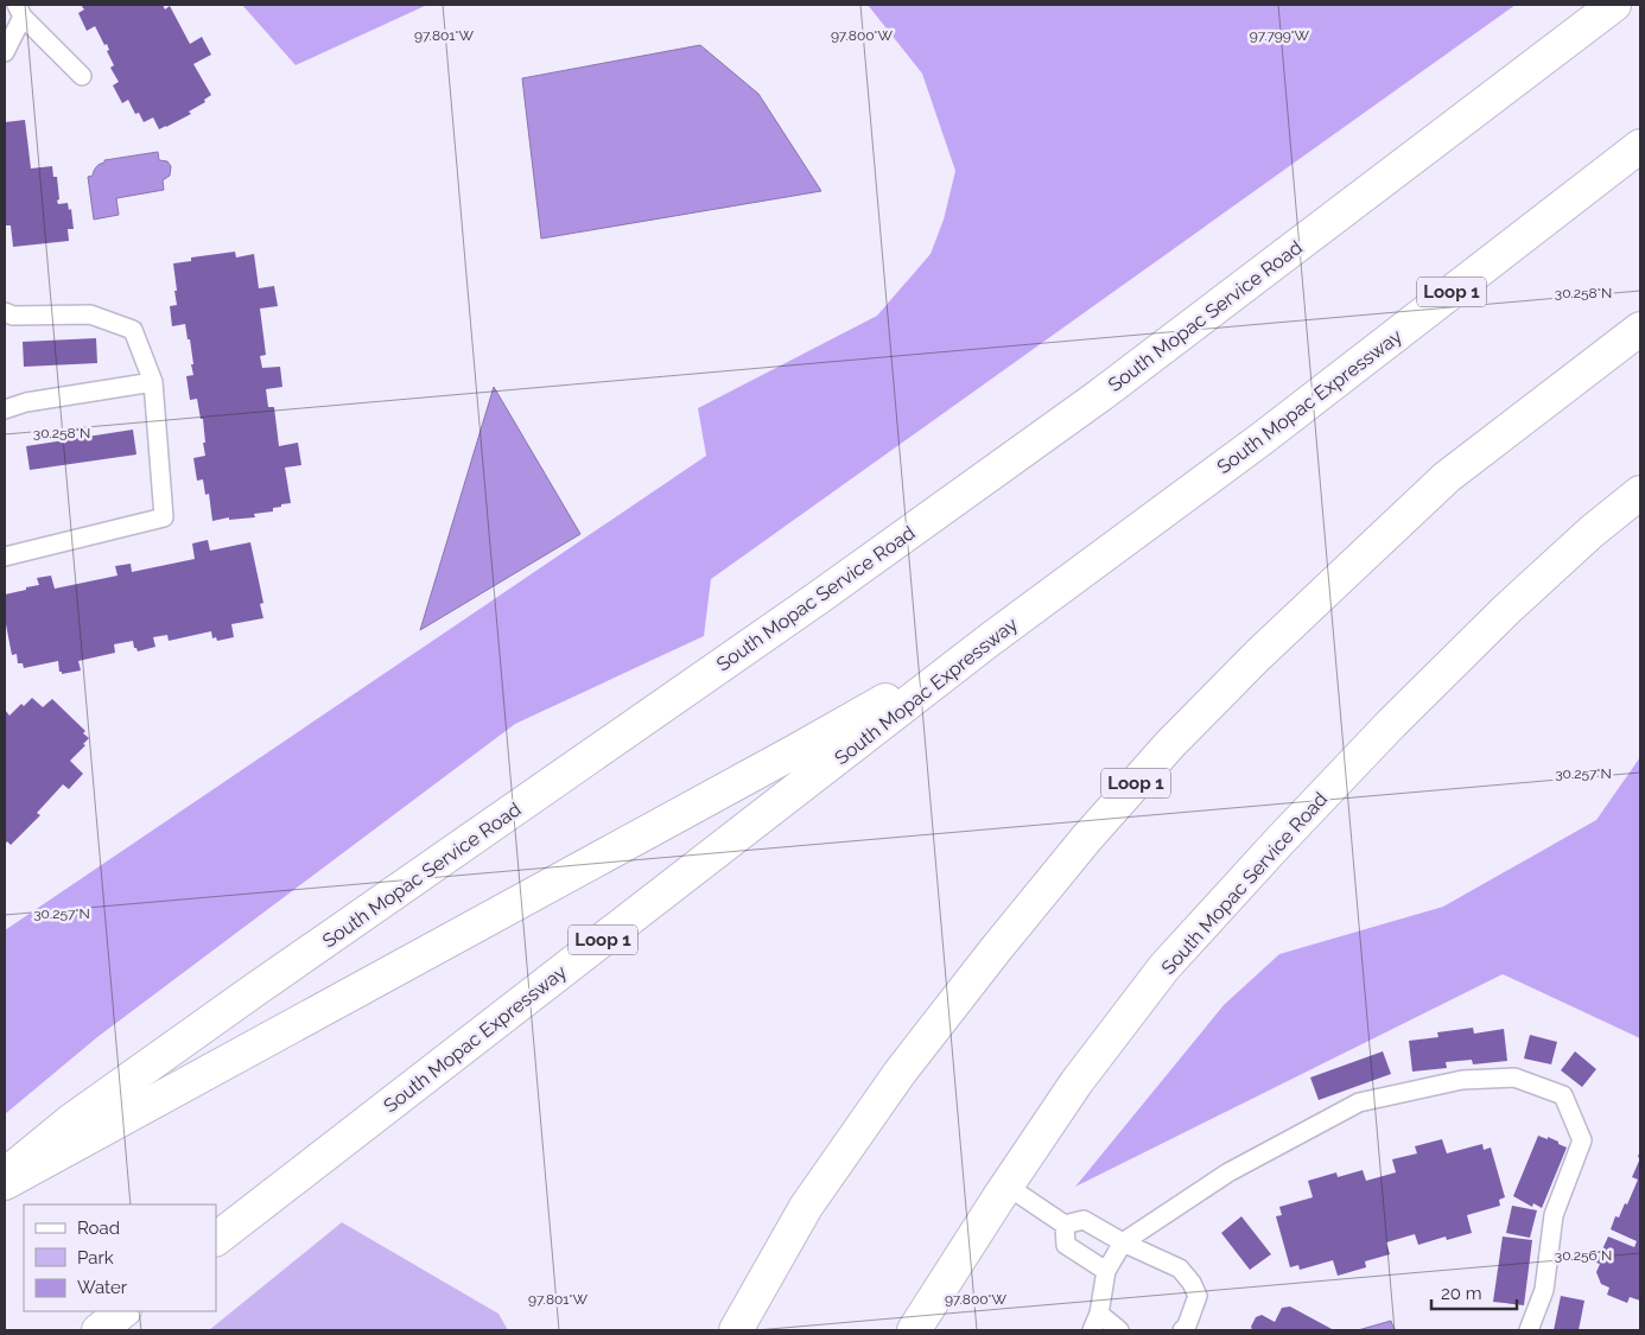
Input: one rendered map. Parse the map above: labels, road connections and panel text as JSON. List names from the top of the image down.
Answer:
{
  "streets": {
    "main road": ["Loop 1", "South Mopac Service Road", "South Mopac Expressway"]
  },
  "legend": ["Road", "Park", "Water"],
  "scale_bar": "20 m",
  "coordinates": [
    "97.801°W",
    "97.800°W",
    "97.799°W",
    "30.258°N",
    "30.257°N",
    "30.256°N"
  ]
}
